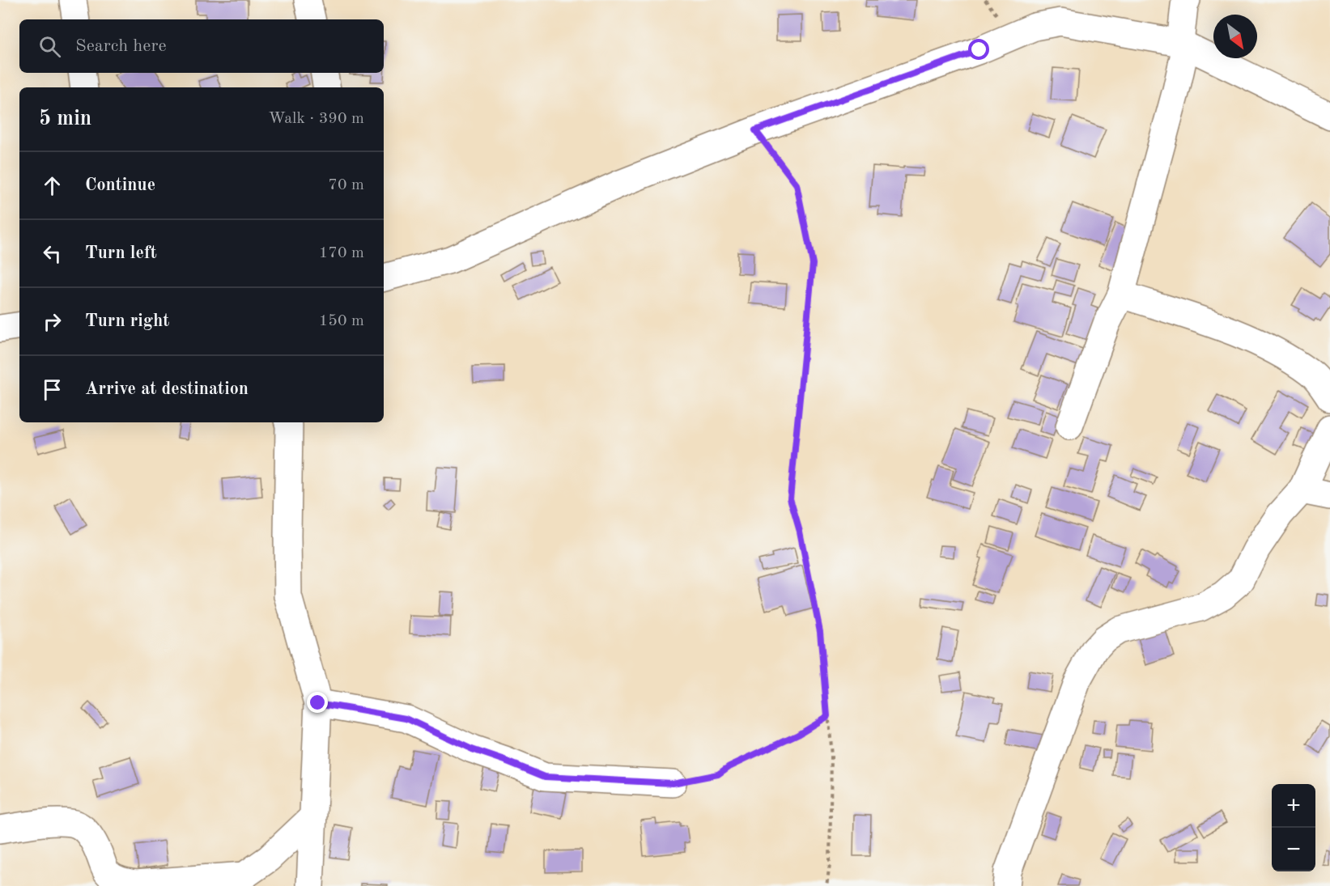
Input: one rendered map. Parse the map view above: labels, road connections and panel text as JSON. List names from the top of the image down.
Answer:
{
  "north": "bottom right",
  "page": {
    "search": "Search here",
    "heading": ["5 min", "Walk · 390 m"],
    "list": [
      ["Continue", "70 m"],
      ["Turn left", "170 m"],
      ["Turn right", "150 m"],
      "Arrive at destination"
    ],
    "map_buttons": ["+", "−"]
  }
}
